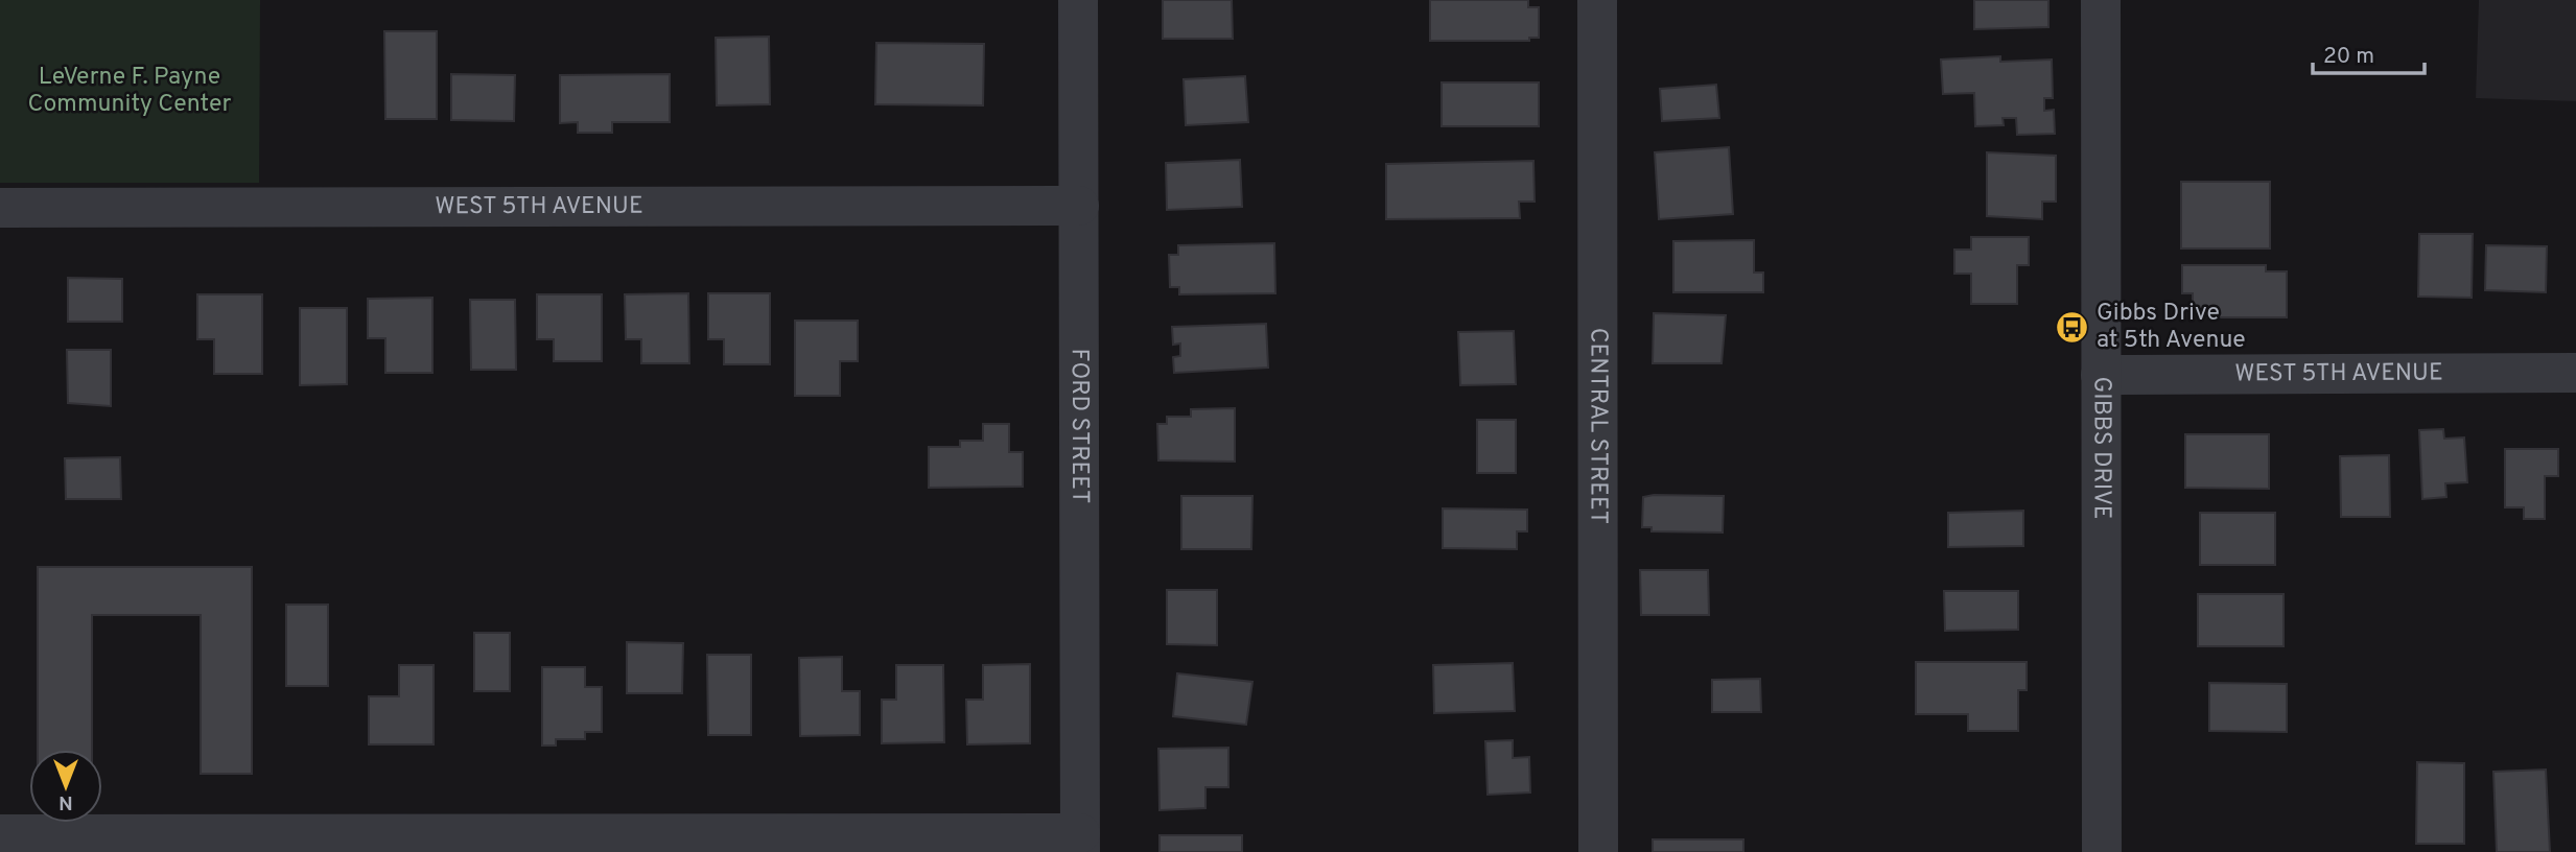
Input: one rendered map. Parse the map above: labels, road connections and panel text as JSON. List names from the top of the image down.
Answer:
{
  "streets": {
    "street": [
      "WEST 5TH AVENUE",
      "FORD STREET",
      "CENTRAL STREET",
      "GIBBS DRIVE"
    ]
  },
  "crossings": [
    ["WEST 5TH AVENUE", "FORD STREET"],
    ["WEST 5TH AVENUE", "GIBBS DRIVE"]
  ],
  "parks": ["LeVerne F. Payne Community Center"],
  "places": {
    "bus stop": ["Gibbs Drive at 5th Avenue"]
  },
  "scale_bar": "20 m",
  "north": "bottom"
}
